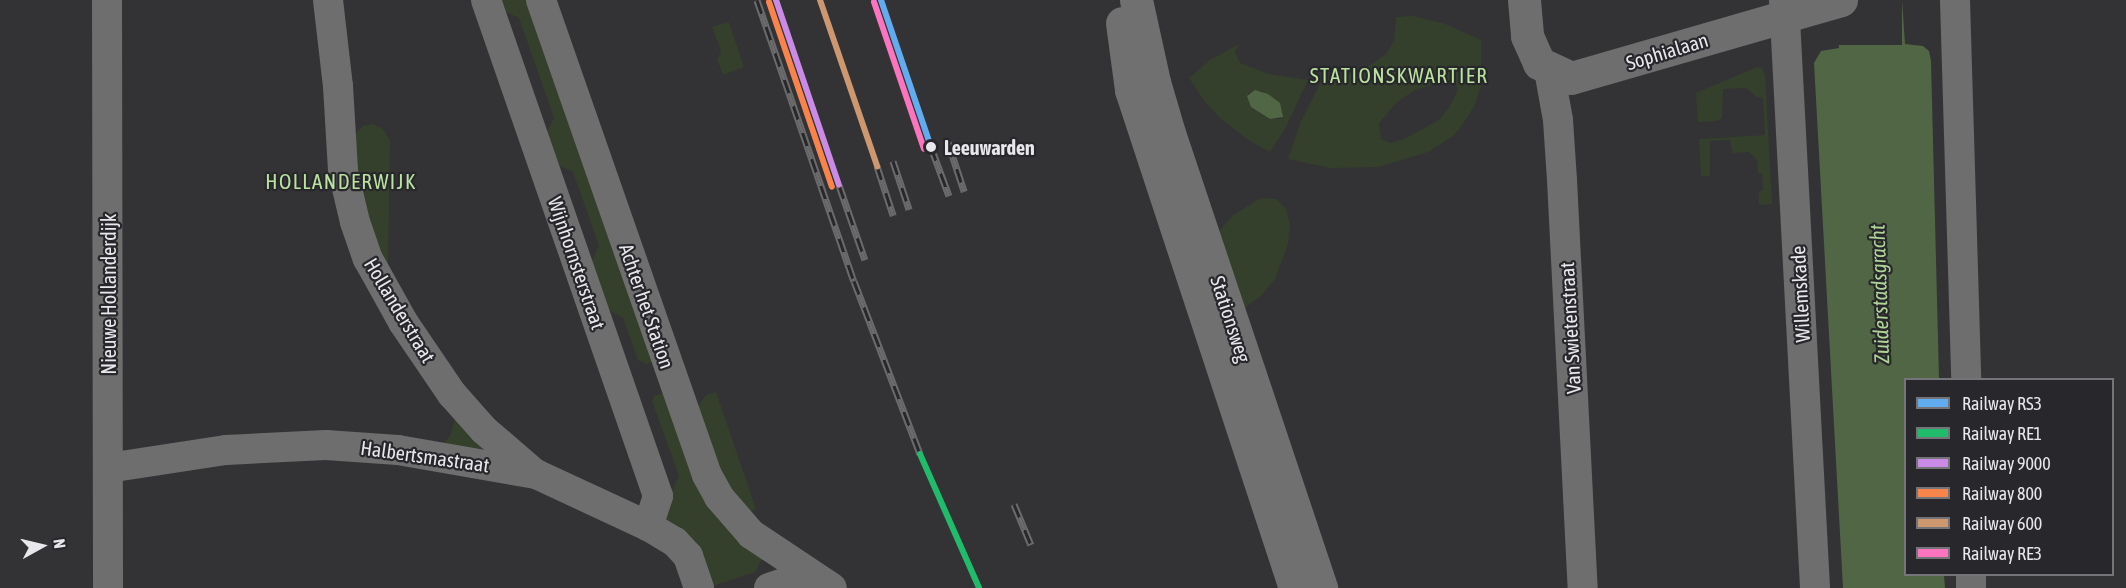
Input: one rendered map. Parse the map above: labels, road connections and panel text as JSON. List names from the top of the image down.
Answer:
{
  "streets": {
    "main road": ["Stationsweg"],
    "street": [
      "Sophialaan",
      "Wijnhornsterstraat",
      "Nieuwe Hollanderdijk",
      "Willemskade",
      "Achter het Station",
      "Hollanderstraat",
      "Van Swietenstraat",
      "Halbertsmastraat"
    ]
  },
  "crossings": [
    ["Sophialaan", "Willemskade"],
    ["Sophialaan", "Van Swietenstraat"],
    ["Wijnhornsterstraat", "Halbertsmastraat"],
    ["Nieuwe Hollanderdijk", "Halbertsmastraat"],
    ["Hollanderstraat", "Halbertsmastraat"]
  ],
  "districts": ["STATIONSKWARTIER", "HOLLANDERWIJK"],
  "water": ["Zuiderstadsgracht"],
  "places": ["Leeuwarden"],
  "lines": [
    "rail line RS3",
    "rail line 9000",
    "rail line 600",
    "rail line 800",
    "rail line RE3",
    "rail line RE1"
  ],
  "legend": [
    "Railway RS3",
    "Railway RE1",
    "Railway 9000",
    "Railway 800",
    "Railway 600",
    "Railway RE3"
  ],
  "north": "right"
}
